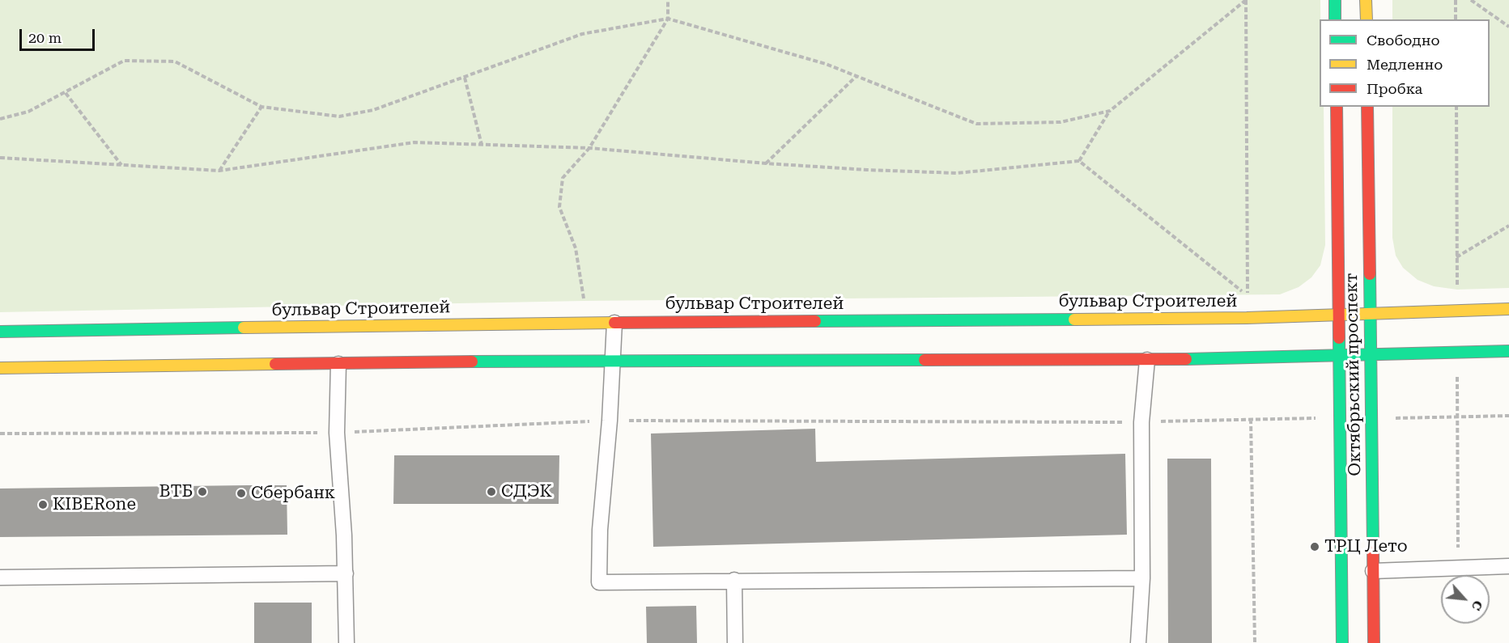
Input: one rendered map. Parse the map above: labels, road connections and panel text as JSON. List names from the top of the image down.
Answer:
{
  "streets": {
    "main road": ["бульвар Строителей", "Октябрьский проспект"]
  },
  "crossings": [
    ["бульвар Строителей", "Октябрьский проспект"]
  ],
  "places": [
    "ВТБ",
    "СДЭК",
    "Сбербанк",
    "KIBERone",
    "ТРЦ Лето"
  ],
  "legend": ["Свободно", "Медленно", "Пробка"],
  "scale_bar": "20 m",
  "north": "bottom right"
}
